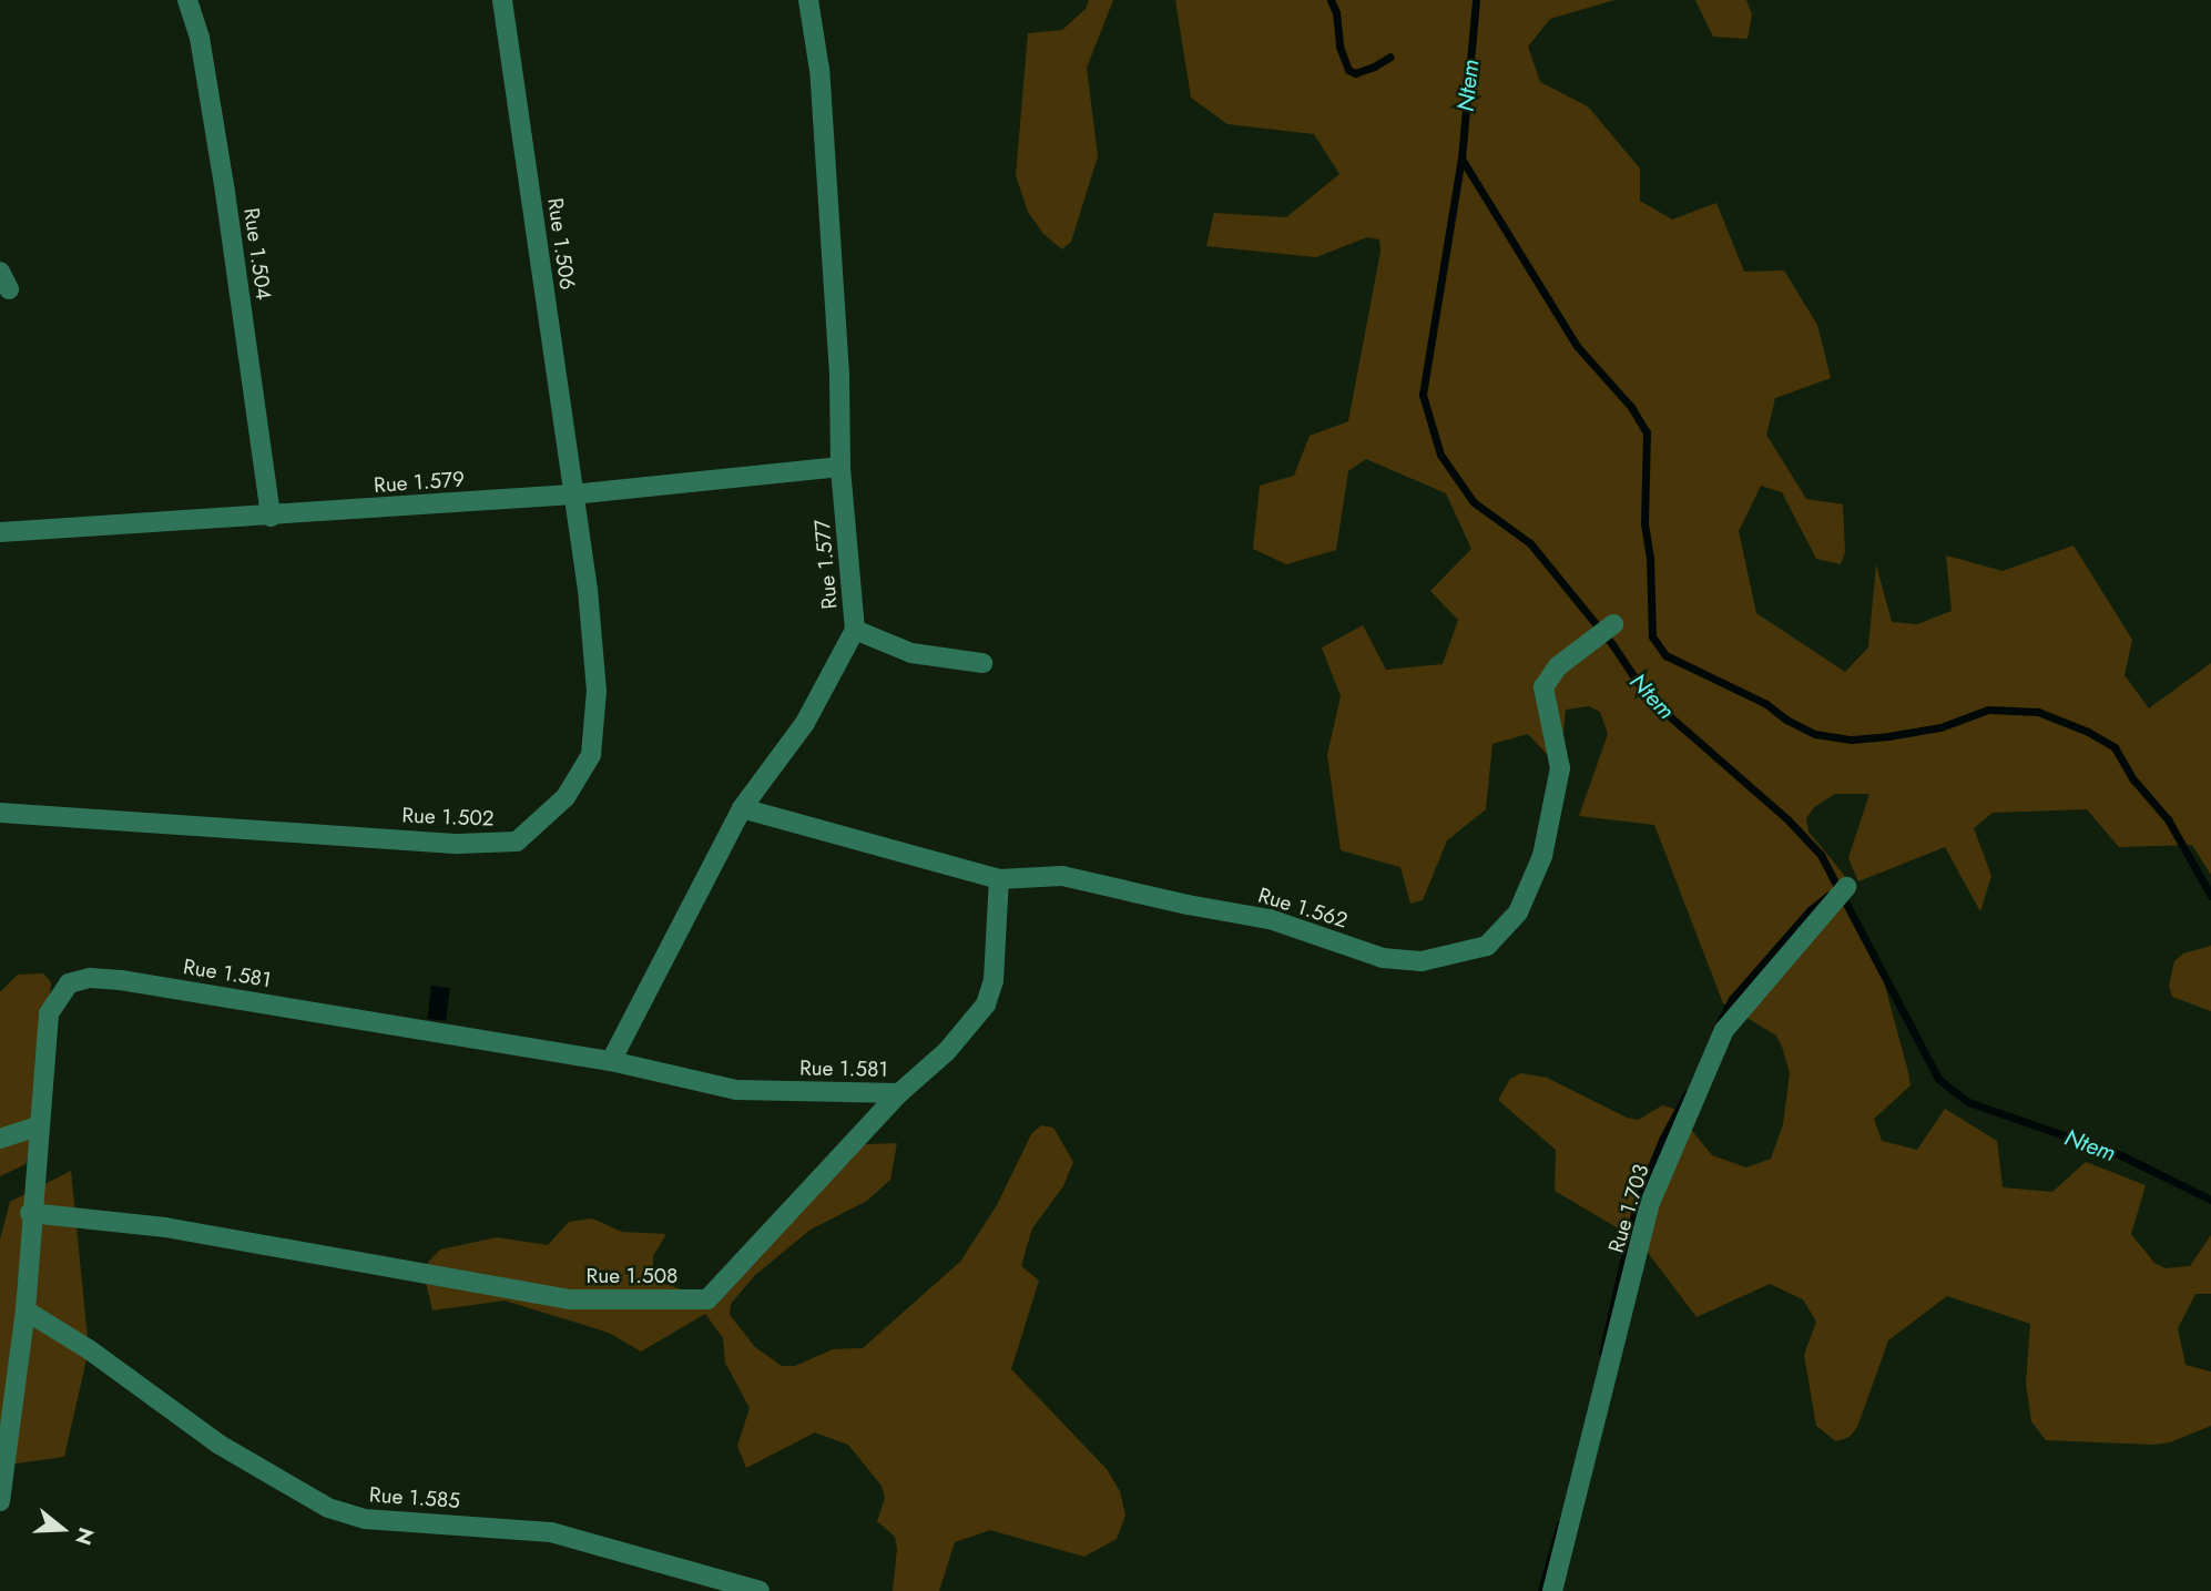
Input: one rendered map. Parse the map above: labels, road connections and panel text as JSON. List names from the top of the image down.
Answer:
{
  "streets": {
    "street": [
      "Rue 1.506",
      "Rue 1.504",
      "Rue 1.579",
      "Rue 1.577",
      "Rue 1.502",
      "Rue 1.562",
      "Rue 1.581",
      "Rue 1.703",
      "Rue 1.508",
      "Rue 1.585"
    ]
  },
  "crossings": [
    ["Rue 1.506", "Rue 1.579"],
    ["Rue 1.506", "Rue 1.502"],
    ["Rue 1.504", "Rue 1.579"],
    ["Rue 1.579", "Rue 1.577"],
    ["Rue 1.579", "Rue 1.502"],
    ["Rue 1.577", "Rue 1.562"],
    ["Rue 1.577", "Rue 1.581"],
    ["Rue 1.562", "Rue 1.508"],
    ["Rue 1.581", "Rue 1.508"],
    ["Rue 1.581", "Rue 1.585"]
  ],
  "water": ["Ntem"],
  "north": "right"
}
